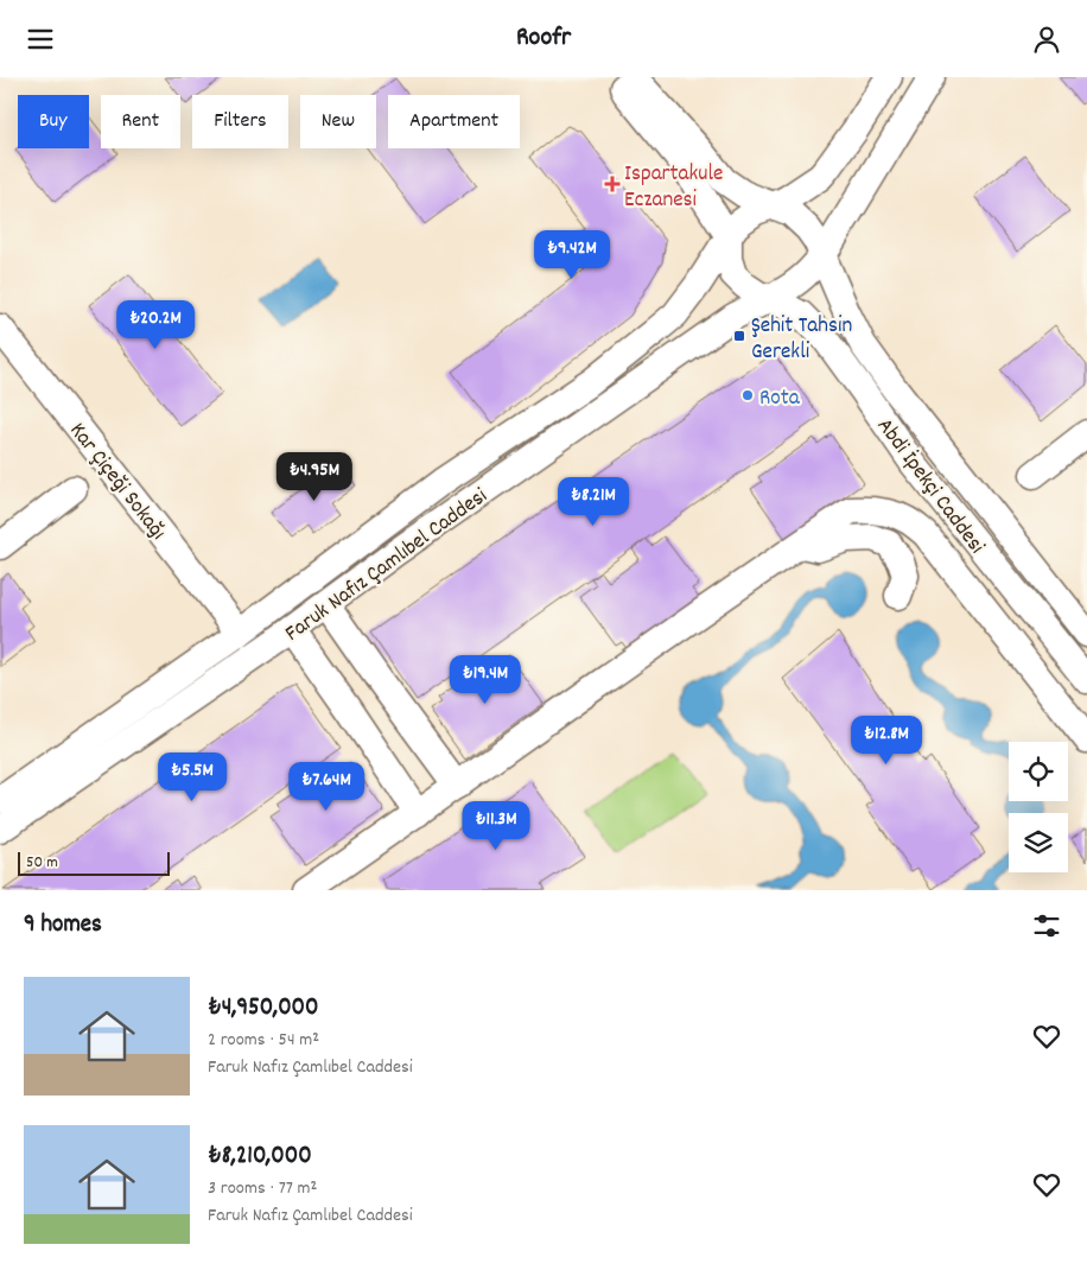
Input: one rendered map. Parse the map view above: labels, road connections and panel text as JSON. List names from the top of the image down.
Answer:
{
  "streets": {
    "street": ["Kar Çiçeği Sokağı", "Abdi İpekçi Caddesi", "Faruk Nafız Çamlıbel Caddesi"]
  },
  "crossings": [
    ["Kar Çiçeği Sokağı", "Faruk Nafız Çamlıbel Caddesi"],
    ["Abdi İpekçi Caddesi", "Faruk Nafız Çamlıbel Caddesi"]
  ],
  "places": {
    "health": ["Ispartakule Eczanesi"],
    "transit": ["Şehit Tahsin Gerekli"],
    "other": ["Rota"]
  },
  "scale_bar": "50 m",
  "page": {
    "header": "Roofr",
    "chip": [
      "Buy",
      "Rent",
      "Filters",
      "New",
      "Apartment"
    ],
    "price": [
      "₺9.42M",
      "₺20.2M",
      "₺4.95M",
      "₺8.21M",
      "₺19.4M",
      "₺12.8M",
      "₺5.5M",
      "₺7.64M",
      "₺11.3M"
    ],
    "scale": "50 m",
    "heading": "9 homes",
    "list": [
      {
        "name": "₺4,950,000",
        "note": "2 rooms · 54 m² · Faruk Nafız Çamlıbel Caddesi"
      },
      {
        "name": "₺8,210,000",
        "note": "3 rooms · 77 m² · Faruk Nafız Çamlıbel Caddesi"
      }
    ]
  }
}
